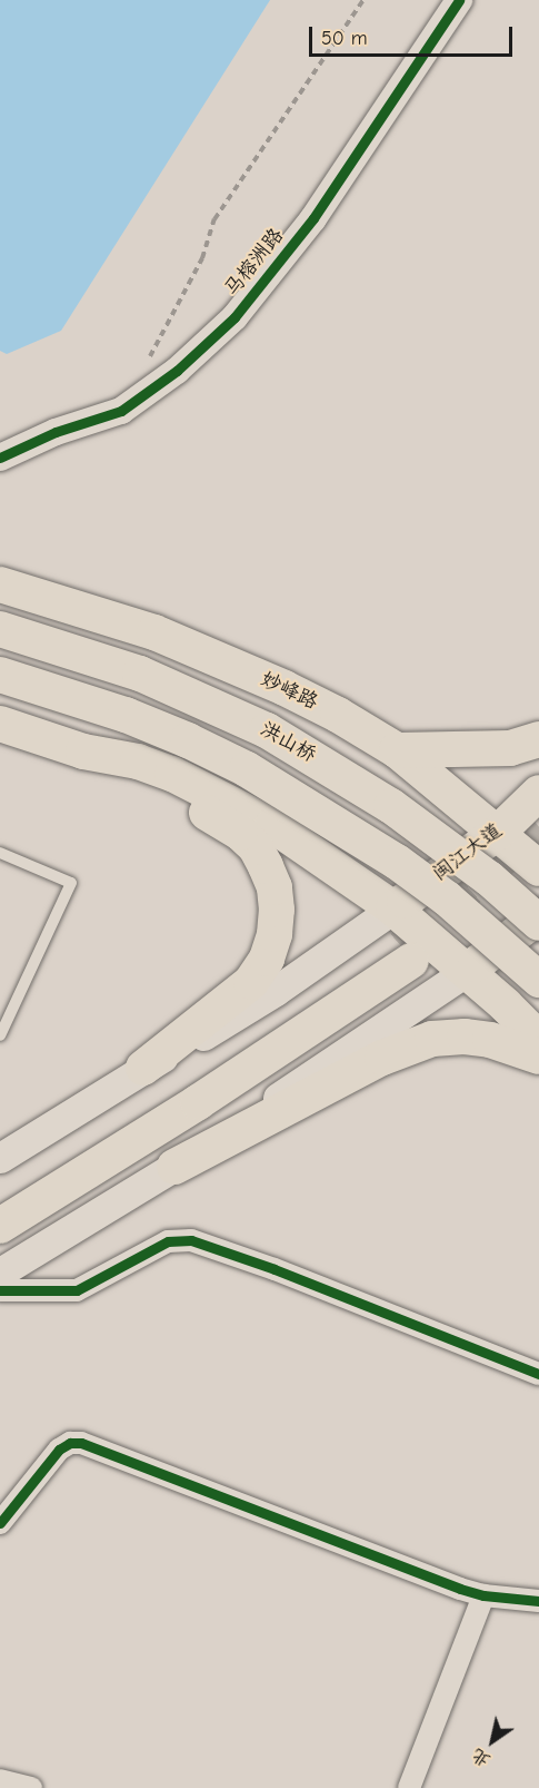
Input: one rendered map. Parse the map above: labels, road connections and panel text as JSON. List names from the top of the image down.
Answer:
{
  "streets": {
    "main road": ["妙峰路", "洪山桥", "闽江大道"],
    "street": ["马榕洲路"]
  },
  "crossings": [
    ["妙峰路", "闽江大道"]
  ],
  "scale_bar": "50 m",
  "north": "bottom left"
}
